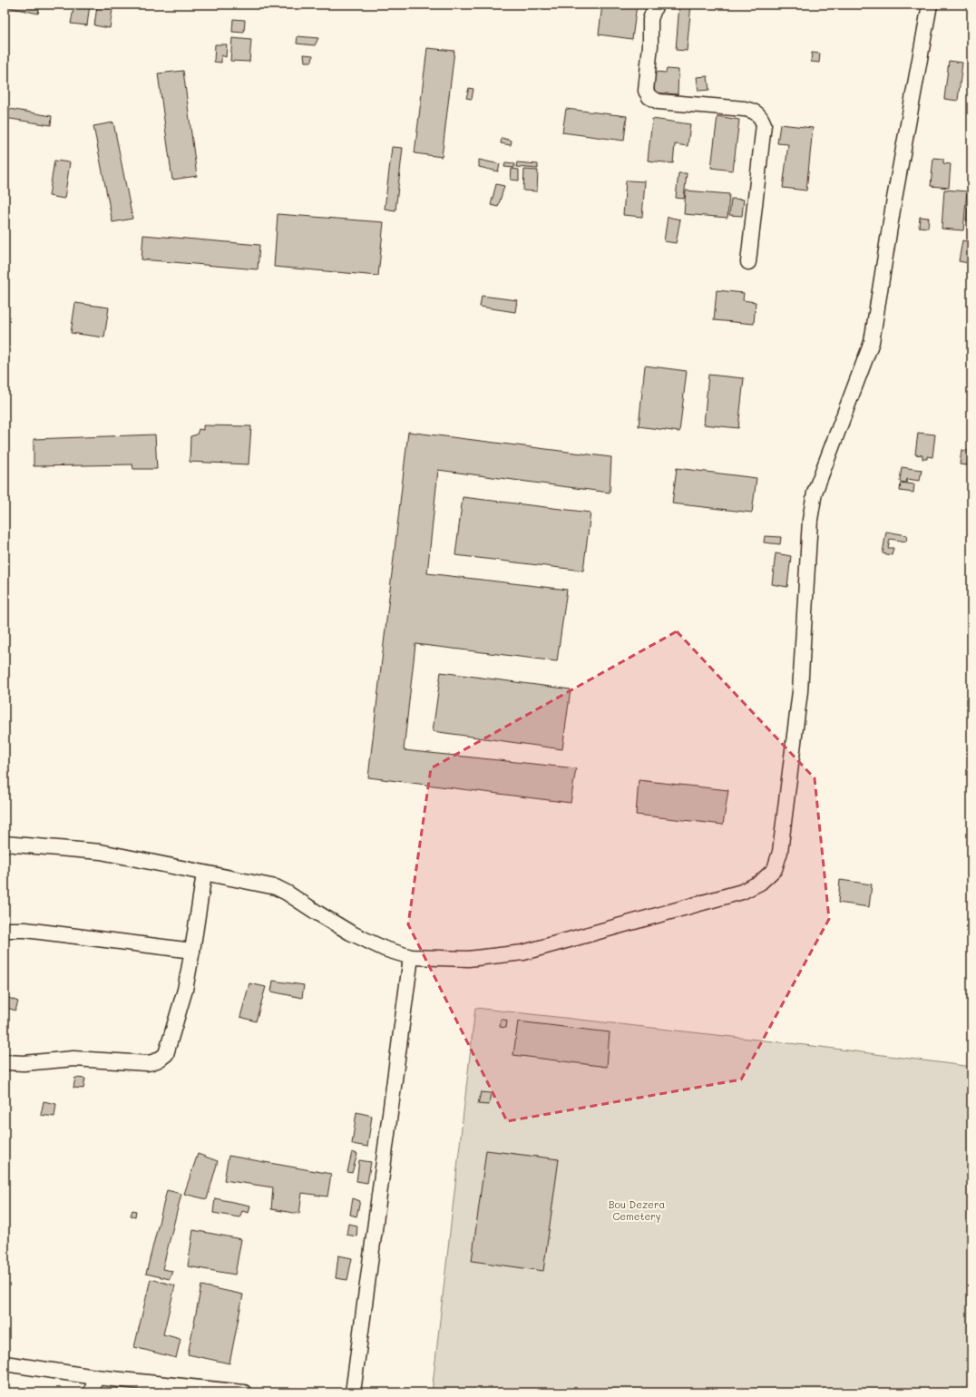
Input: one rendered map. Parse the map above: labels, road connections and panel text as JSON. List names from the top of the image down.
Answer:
{
  "parks": ["Bou Dezera Cemetery"]
}
